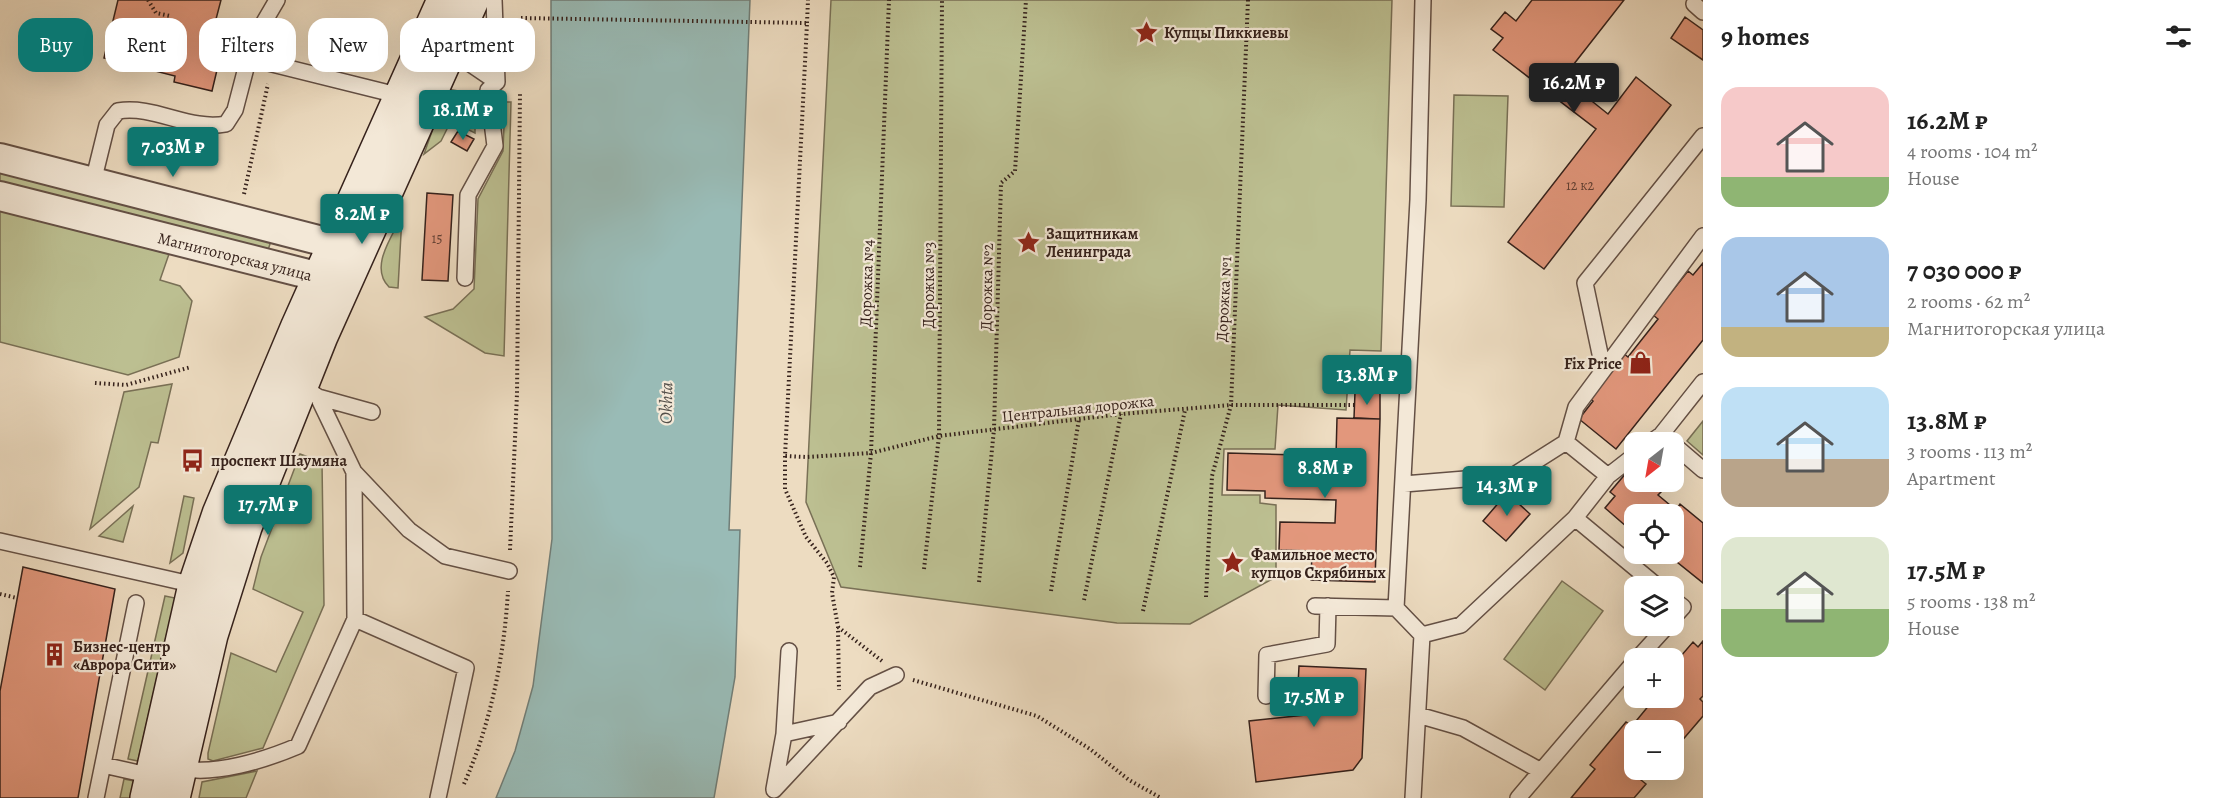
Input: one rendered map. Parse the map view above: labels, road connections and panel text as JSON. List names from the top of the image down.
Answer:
{
  "streets": {
    "street": ["Магнитогорская улица"],
    "path": [
      "Дорожка №4",
      "Дорожка №3",
      "Дорожка №2",
      "Дорожка №1",
      "Центральная дорожка"
    ]
  },
  "crossings": [
    ["Дорожка №4", "Центральная дорожка"],
    ["Дорожка №3", "Центральная дорожка"],
    ["Дорожка №2", "Центральная дорожка"],
    ["Дорожка №1", "Центральная дорожка"]
  ],
  "water": ["Okhta"],
  "places": {
    "place": ["Купцы Пиккиевы", "Защитникам Ленинграда", "Фамильное место купцов Скрябиных"],
    "shop": ["Fix Price"],
    "bus stop": ["проспект Шаумяна"],
    "building": ["Бизнес-центр «Аврора Сити»"]
  },
  "house_numbers": ["12 к2", "15"],
  "north": "bottom left",
  "page": {
    "heading": "9 homes",
    "chip": [
      "Buy",
      "Rent",
      "Filters",
      "New",
      "Apartment"
    ],
    "price": [
      "16.2M ₽",
      "18.1M ₽",
      "7.03M ₽",
      "8.2M ₽",
      "13.8M ₽",
      "8.8M ₽",
      "14.3M ₽",
      "17.7M ₽",
      "17.5M ₽"
    ],
    "list": [
      {
        "name": "16.2M ₽",
        "note": "4 rooms · 104 m² · House"
      },
      {
        "name": "7 030 000 ₽",
        "note": "2 rooms · 62 m² · Магнитогорская улица"
      },
      {
        "name": "13.8M ₽",
        "note": "3 rooms · 113 m² · Apartment"
      },
      {
        "name": "17.5M ₽",
        "note": "5 rooms · 138 m² · House"
      }
    ],
    "map_buttons": ["+", "−"]
  }
}
